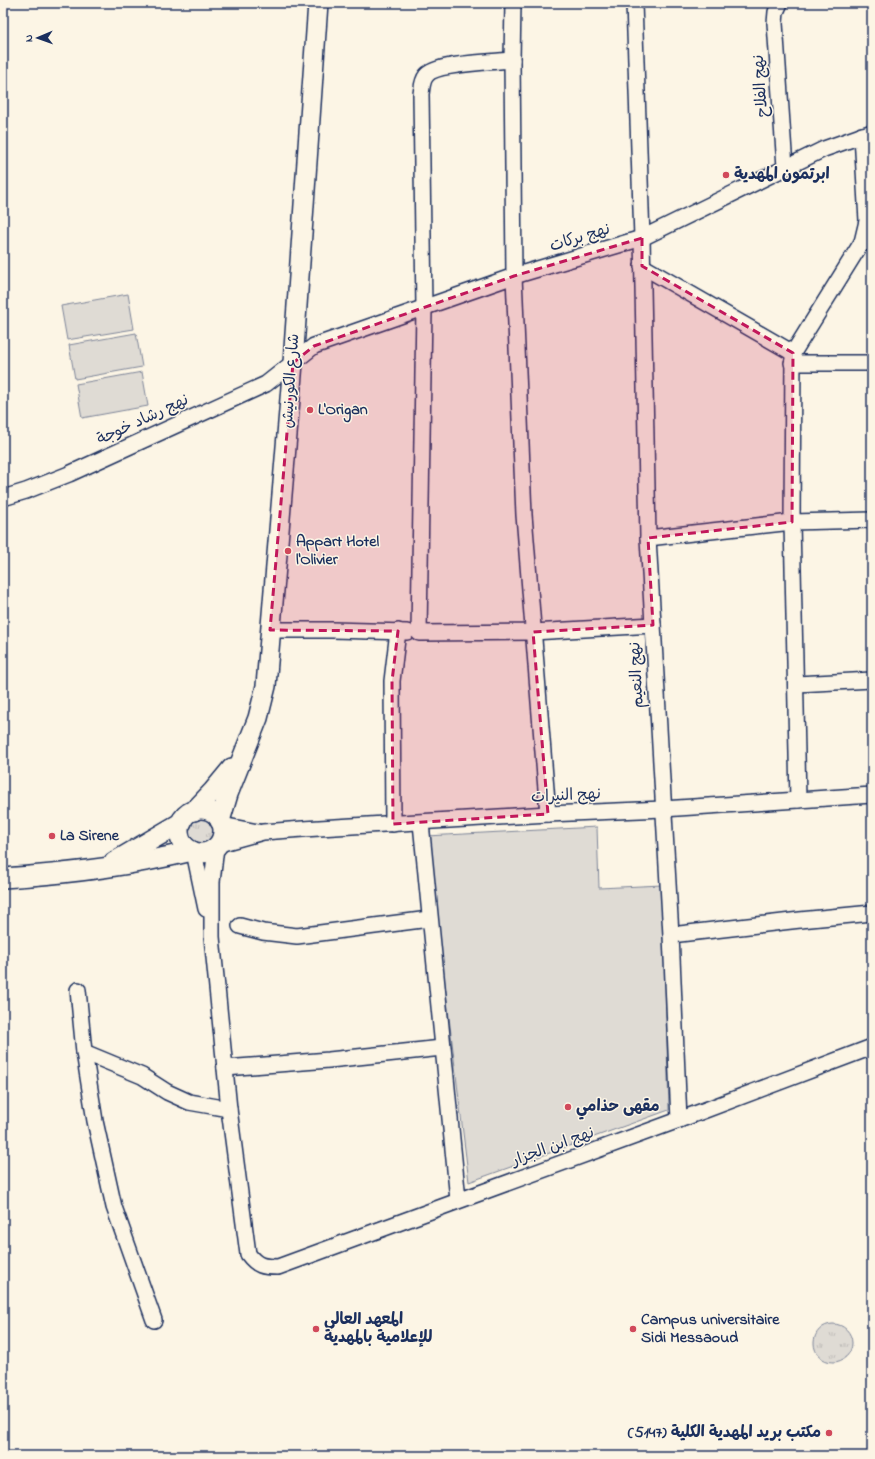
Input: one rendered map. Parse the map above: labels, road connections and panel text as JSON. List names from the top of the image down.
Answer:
{
  "streets": {
    "main road": ["شارع الكورنيش"],
    "street": [
      "نهج الفلاح",
      "نهج بركات",
      "نهج رشاد خوجة",
      "نهج النعيم",
      "نهج النيرات",
      "نهج ابن الجزار"
    ]
  },
  "crossings": [
    ["نهج الفلاح", "نهج بركات"],
    ["نهج بركات", "شارع الكورنيش"],
    ["نهج بركات", "نهج رشاد خوجة"],
    ["نهج بركات", "نهج النعيم"],
    ["شارع الكورنيش", "نهج رشاد خوجة"],
    ["نهج النعيم", "نهج النيرات"],
    ["نهج النعيم", "نهج ابن الجزار"]
  ],
  "places": [
    "ابرتمون المهدية",
    "L'Origan",
    "Appart Hotel l'Olivier",
    "La Sirene",
    "مقهى حذامي",
    "المعهد العالي للإعلامية بالمهدية",
    "Campus universitaire Sidi Messaoud",
    "مكتب بريد المهدية الكلية (5147)"
  ],
  "north": "left"
}
